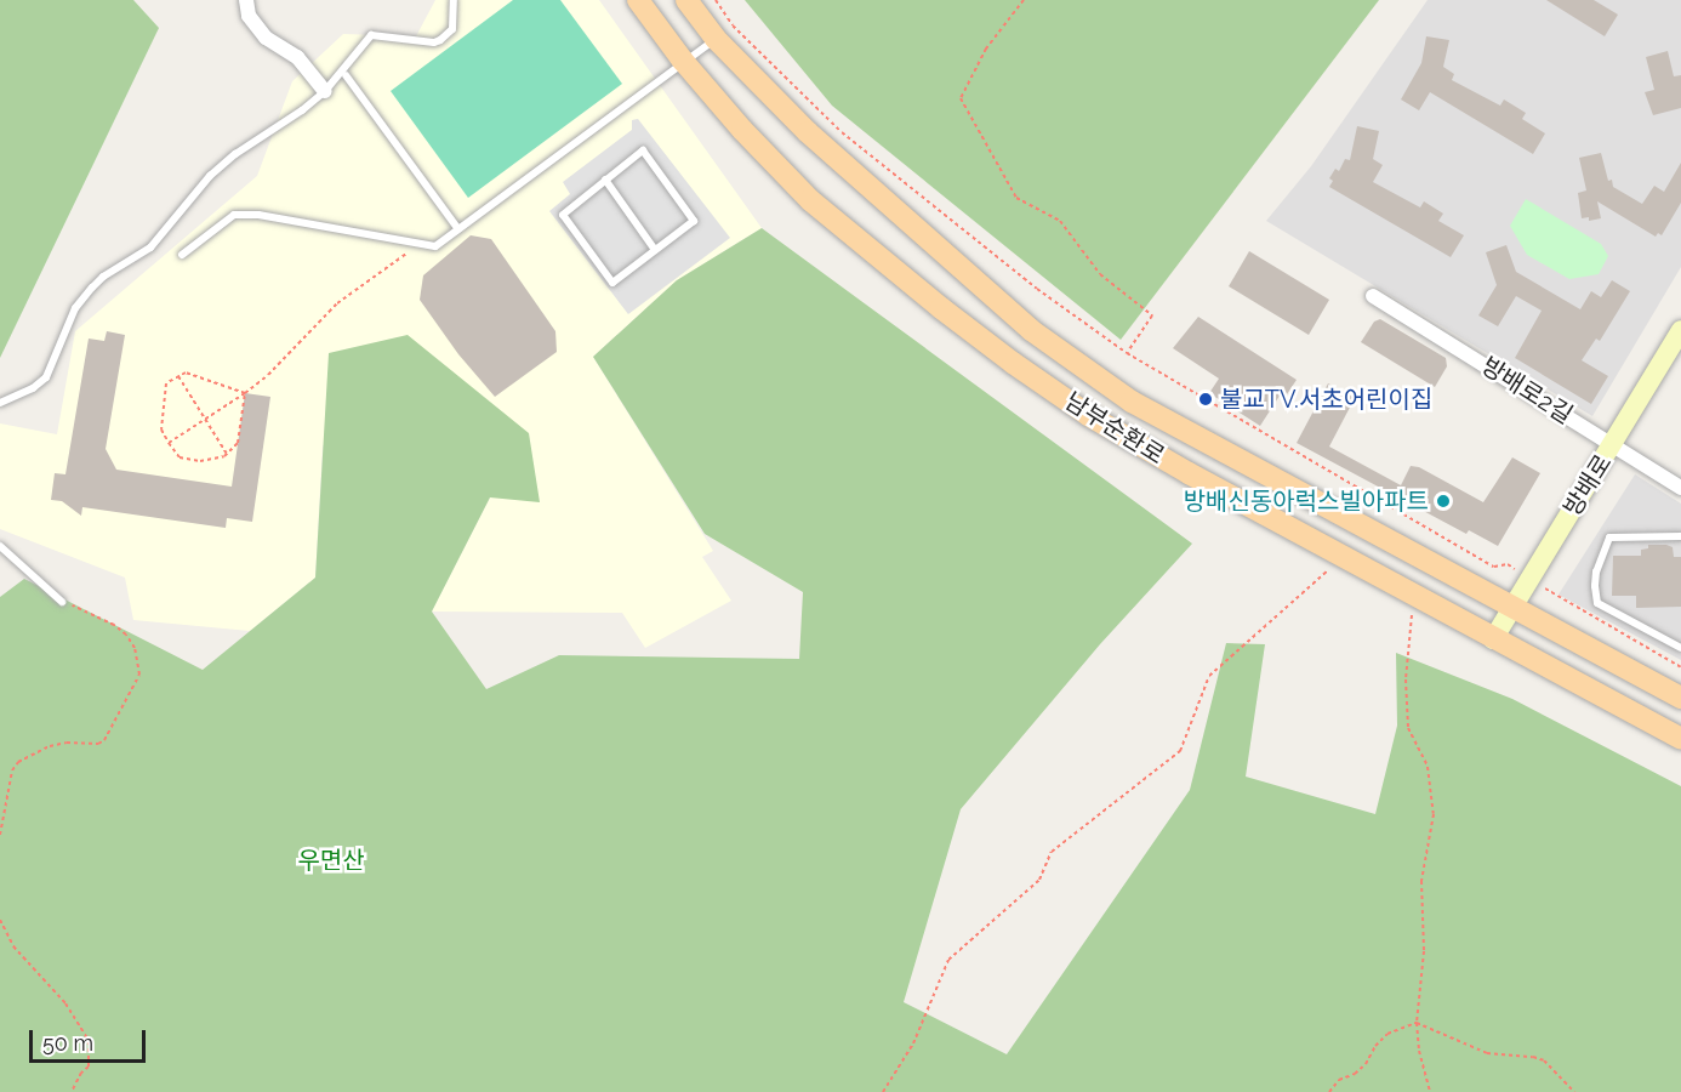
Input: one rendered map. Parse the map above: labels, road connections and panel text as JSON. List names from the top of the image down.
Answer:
{
  "streets": {
    "main road": ["남부순환로", "방배로"],
    "street": ["방배로2길"]
  },
  "crossings": [
    ["방배로2길", "방배로"],
    ["남부순환로", "방배로"]
  ],
  "parks": ["우면산"],
  "places": ["불교TV.서초어린이집", "방배신동아럭스빌아파트"],
  "scale_bar": "50 m"
}
